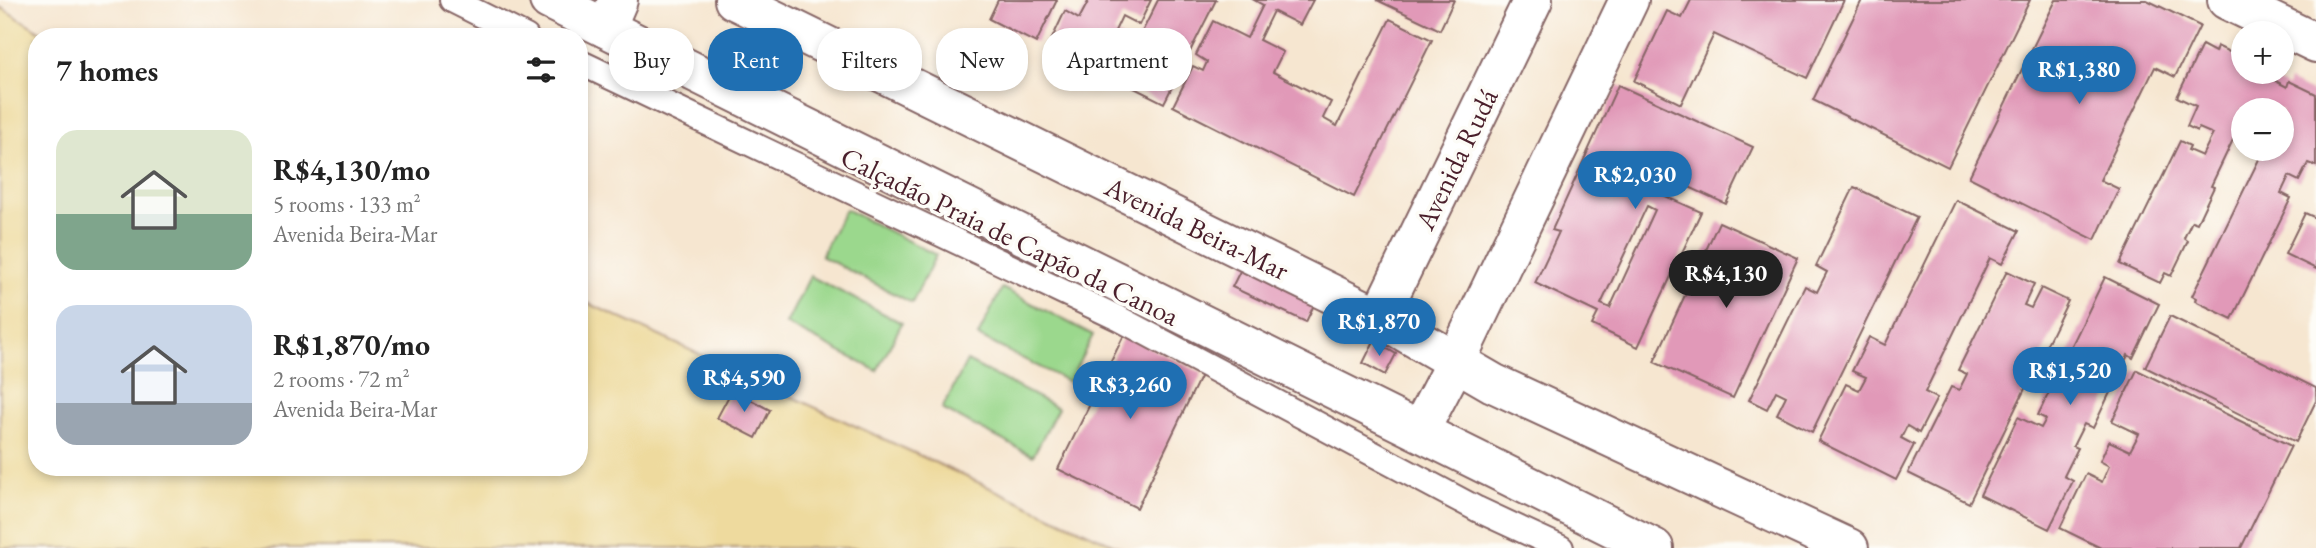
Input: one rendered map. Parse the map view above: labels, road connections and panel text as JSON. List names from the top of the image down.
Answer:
{
  "streets": {
    "main road": ["Avenida Rudá", "Avenida Beira-Mar"],
    "street": ["Calçadão Praia de Capão da Canoa"]
  },
  "crossings": [
    ["Avenida Rudá", "Avenida Beira-Mar"]
  ],
  "page": {
    "map_buttons": ["+", "−"],
    "chip": [
      "Buy",
      "Rent",
      "Filters",
      "New",
      "Apartment"
    ],
    "heading": "7 homes",
    "price": [
      "R$1,380",
      "R$2,030",
      "R$4,130",
      "R$1,870",
      "R$1,520",
      "R$4,590",
      "R$3,260"
    ],
    "list": [
      {
        "name": "R$4,130/mo",
        "note": "5 rooms · 133 m² · Avenida Beira-Mar"
      },
      {
        "name": "R$1,870/mo",
        "note": "2 rooms · 72 m² · Avenida Beira-Mar"
      }
    ]
  }
}
